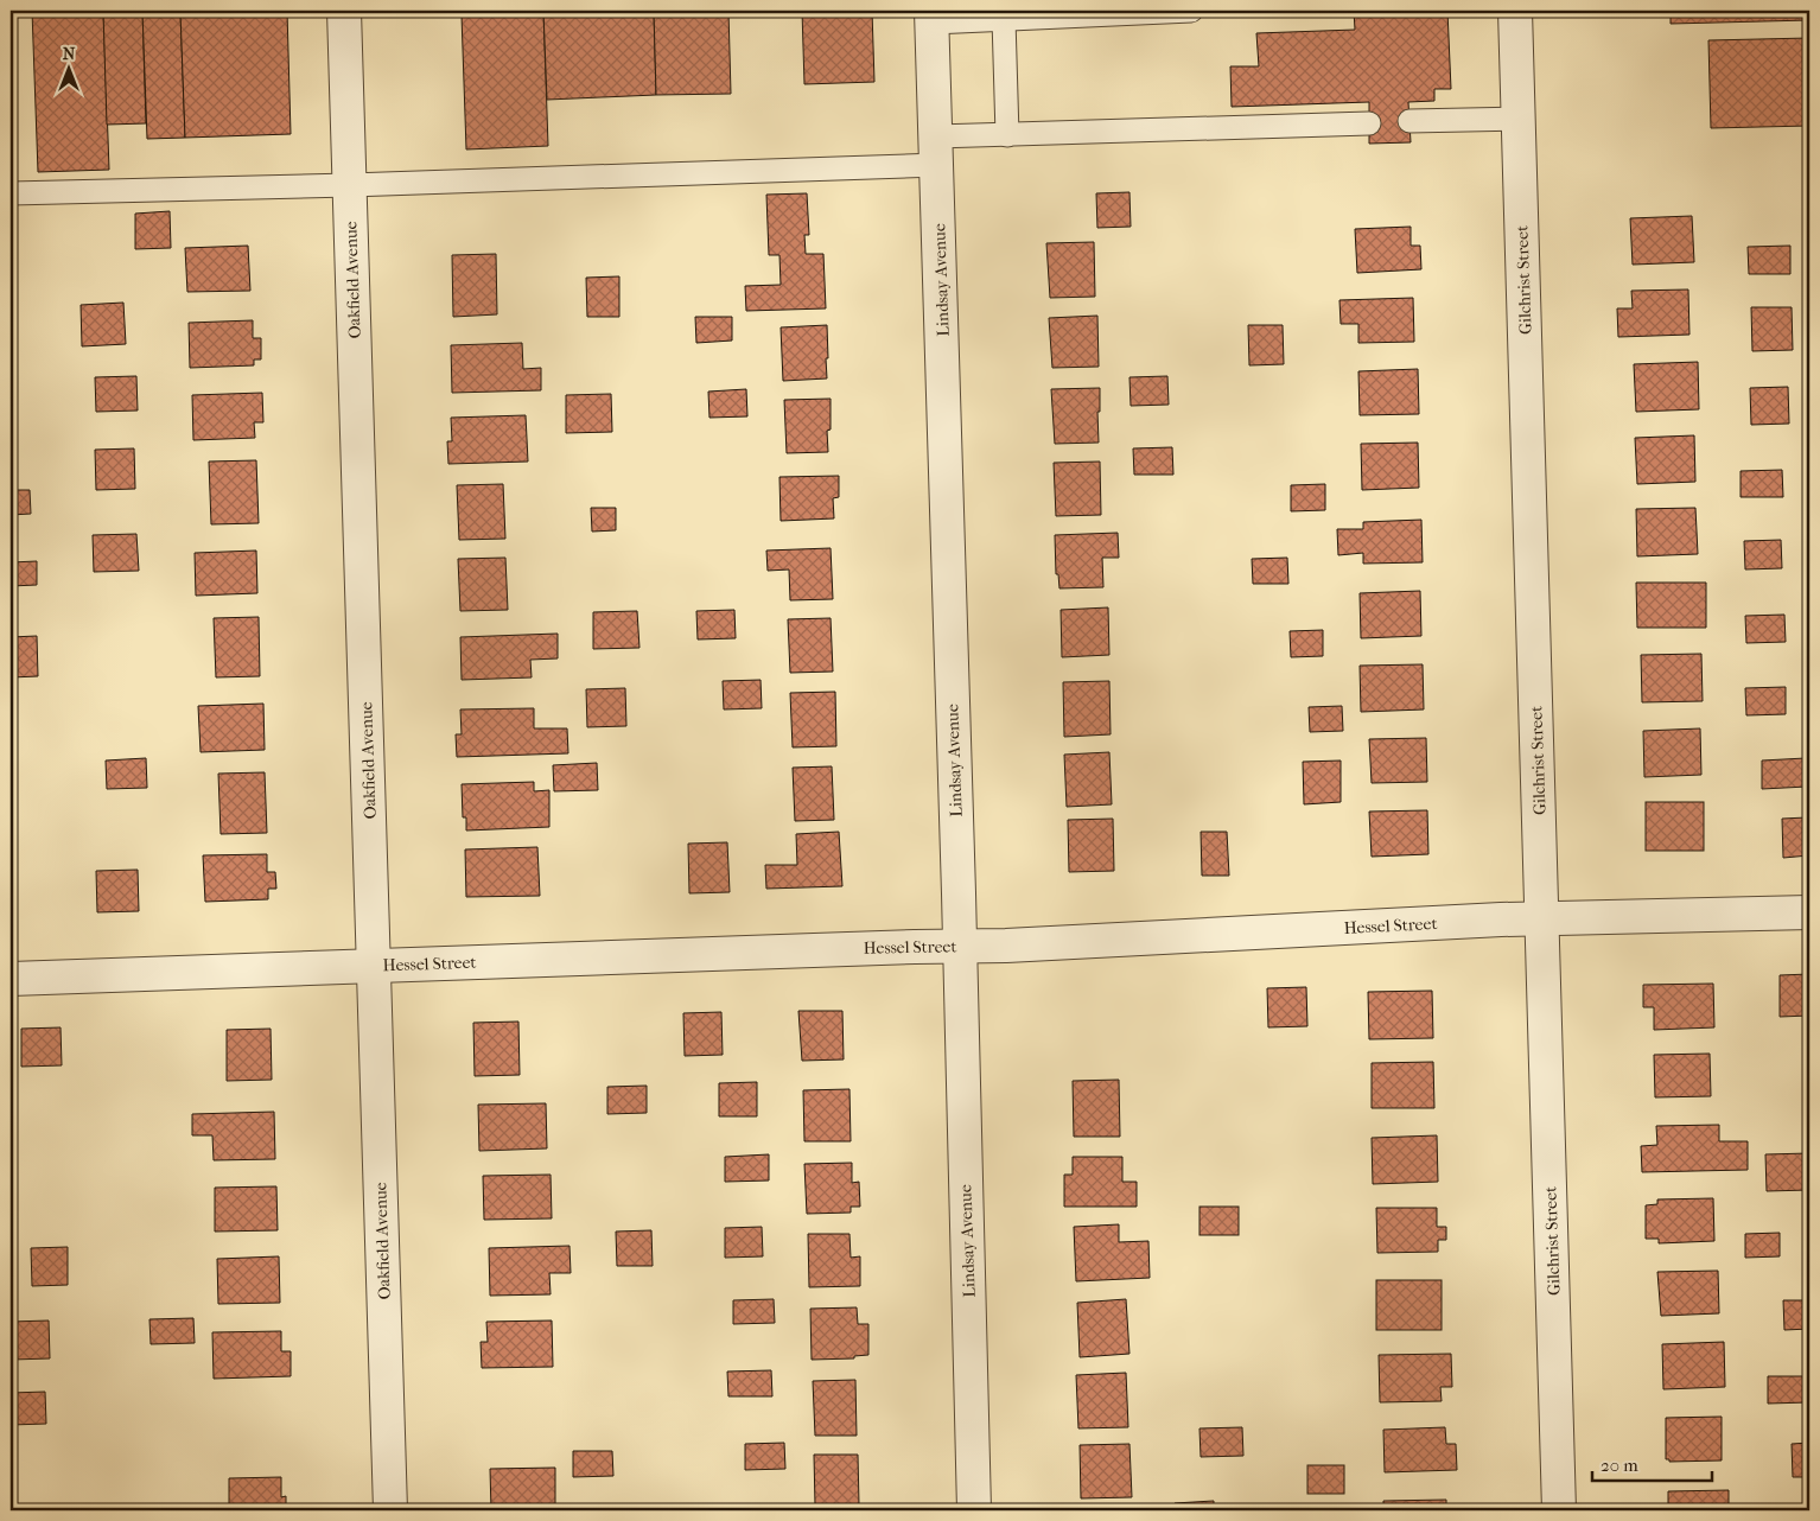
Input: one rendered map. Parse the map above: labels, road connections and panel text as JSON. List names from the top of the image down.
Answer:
{
  "streets": {
    "street": [
      "Oakfield Avenue",
      "Lindsay Avenue",
      "Gilchrist Street",
      "Hessel Street"
    ]
  },
  "crossings": [
    ["Oakfield Avenue", "Hessel Street"],
    ["Lindsay Avenue", "Hessel Street"],
    ["Gilchrist Street", "Hessel Street"]
  ],
  "scale_bar": "20 m",
  "north": "top"
}
